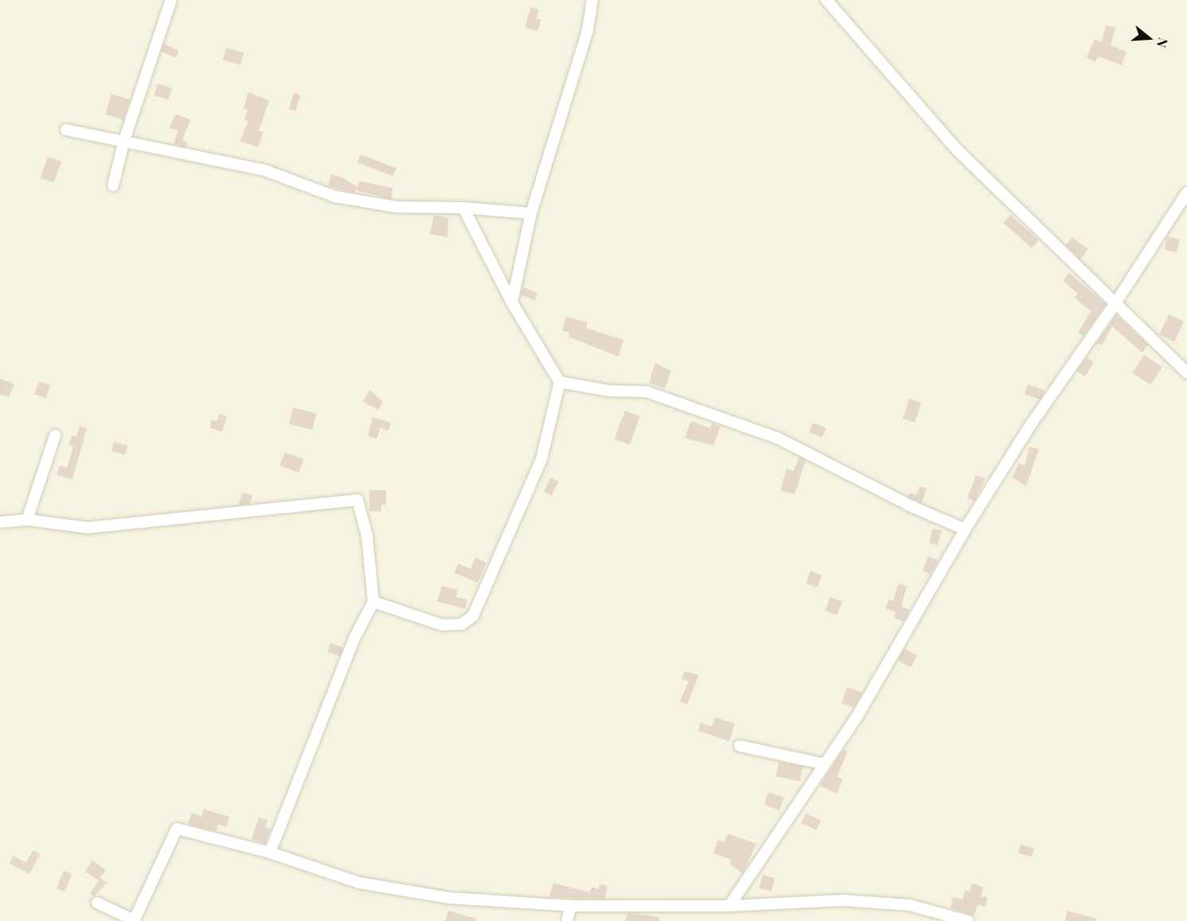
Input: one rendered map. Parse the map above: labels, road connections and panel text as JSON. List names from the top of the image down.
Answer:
{
  "north": "right"
}
